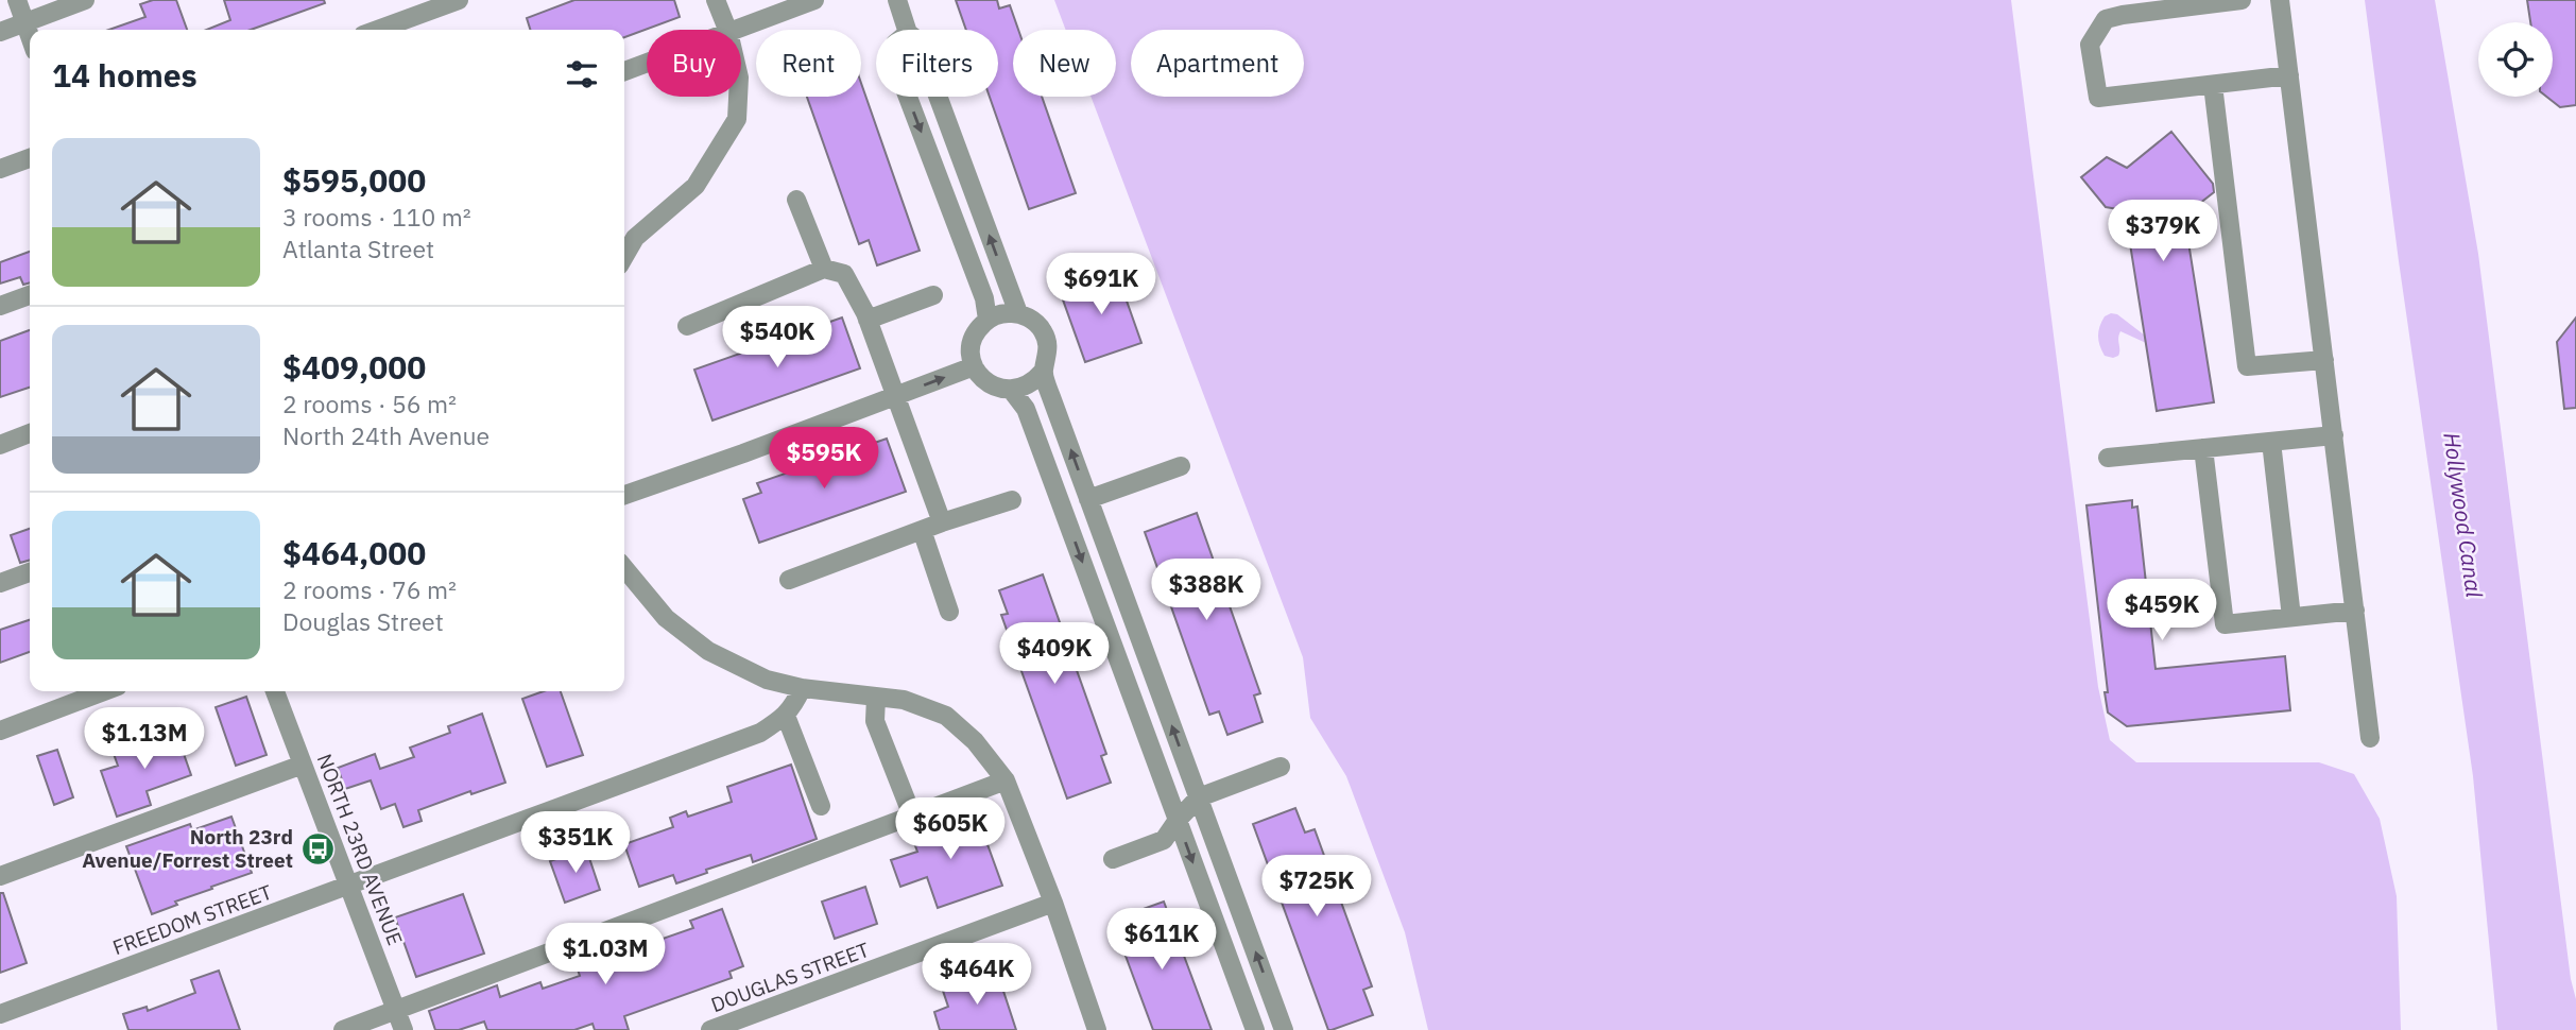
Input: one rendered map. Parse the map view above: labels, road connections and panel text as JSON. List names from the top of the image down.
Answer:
{
  "streets": {
    "street": ["NORTH 23RD AVENUE", "FREEDOM STREET", "DOUGLAS STREET"]
  },
  "crossings": [
    ["NORTH 23RD AVENUE", "FREEDOM STREET"]
  ],
  "water": ["Hollywood Canal"],
  "places": {
    "bus stop": ["North 23rd Avenue/Forrest Street"]
  },
  "page": {
    "chip": [
      "Buy",
      "Rent",
      "Filters",
      "New",
      "Apartment"
    ],
    "heading": "14 homes",
    "list": [
      {
        "name": "$595,000",
        "note": "3 rooms · 110 m² · Atlanta Street"
      },
      {
        "name": "$409,000",
        "note": "2 rooms · 56 m² · North 24th Avenue"
      },
      {
        "name": "$464,000",
        "note": "2 rooms · 76 m² · Douglas Street"
      }
    ],
    "price": [
      "$379K",
      "$691K",
      "$540K",
      "$595K",
      "$388K",
      "$459K",
      "$409K",
      "$1.13M",
      "$605K",
      "$351K",
      "$725K",
      "$611K",
      "$1.03M",
      "$464K"
    ]
  }
}
